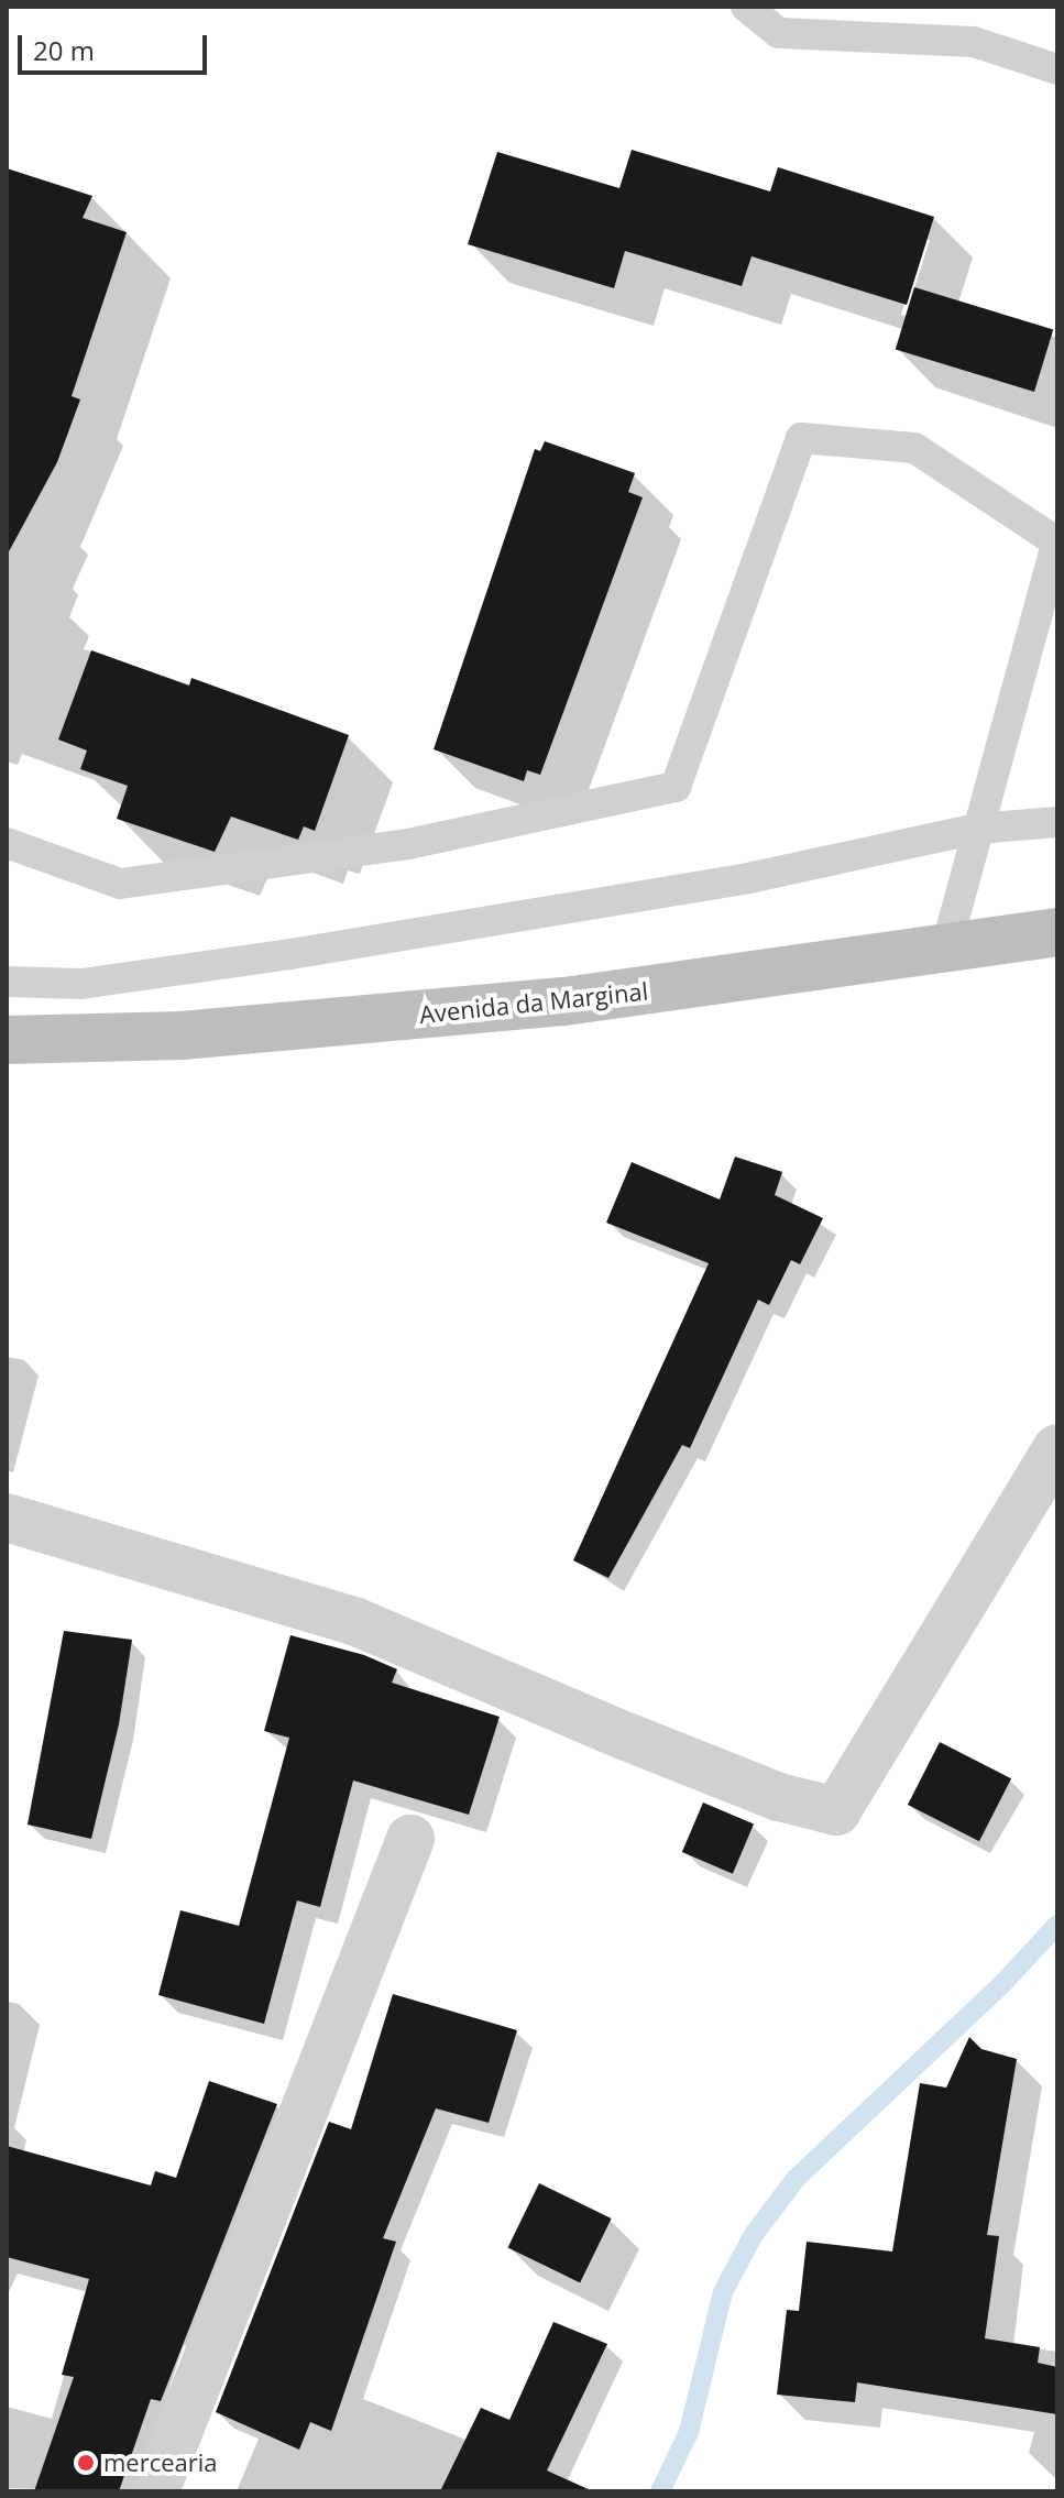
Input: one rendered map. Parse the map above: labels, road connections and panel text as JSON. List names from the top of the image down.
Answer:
{
  "streets": {
    "main road": ["Avenida da Marginal"]
  },
  "places": ["mercearia"],
  "scale_bar": "20 m"
}
